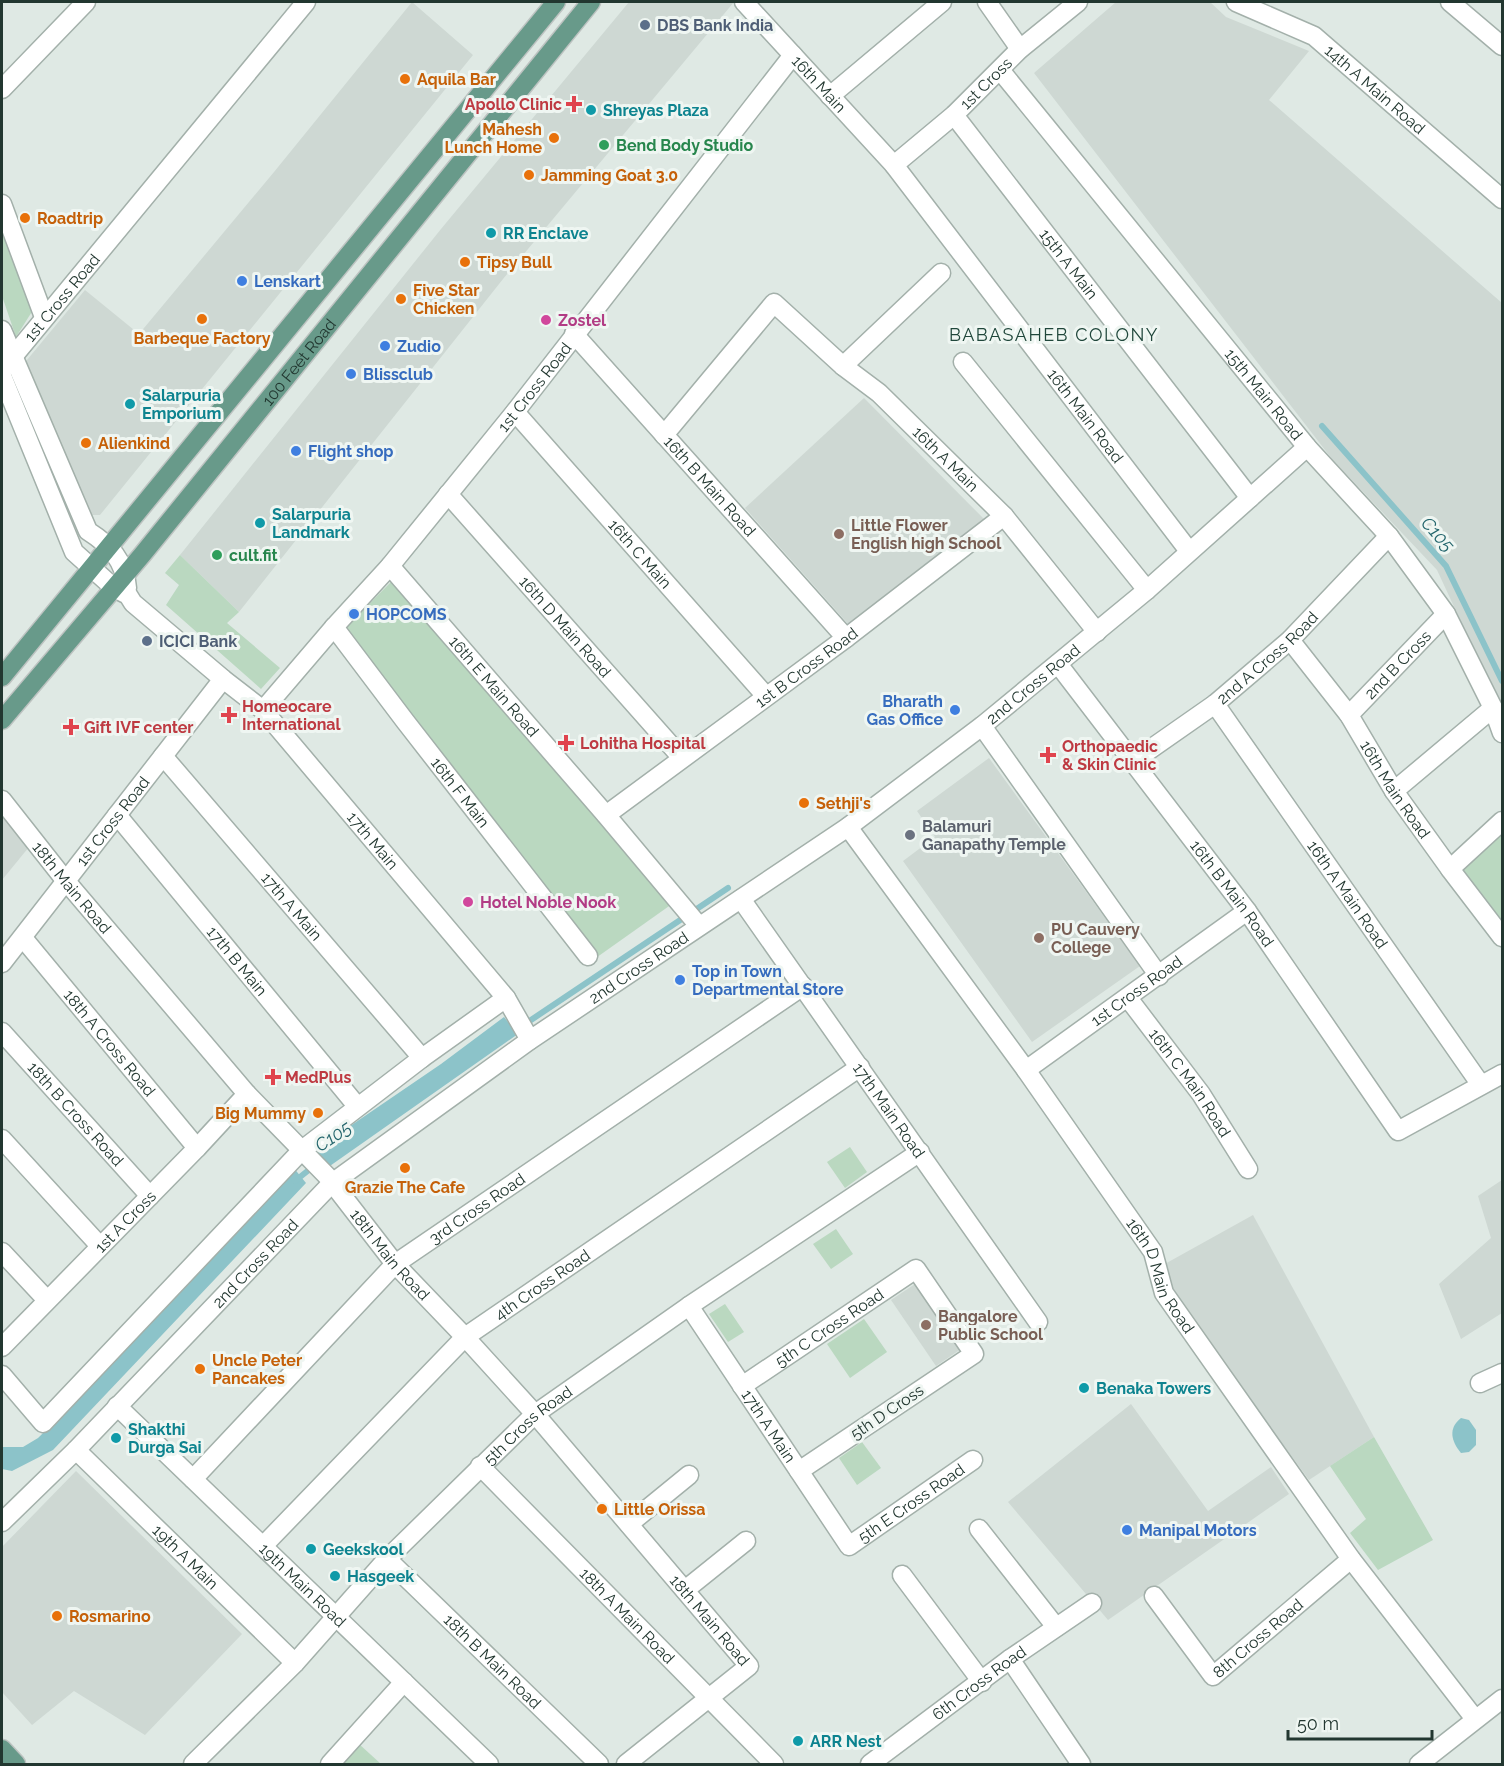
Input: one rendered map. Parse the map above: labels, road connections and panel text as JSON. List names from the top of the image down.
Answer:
{
  "streets": {
    "main road": ["100 Feet Road"],
    "street": [
      "16th Main",
      "1st Cross",
      "14th A Main Road",
      "15th A Main",
      "1st Cross Road",
      "15th Main Road",
      "16th Main Road",
      "16th A Main",
      "16th B Main Road",
      "16th C Main",
      "16th D Main Road",
      "2nd A Cross Road",
      "2nd B Cross",
      "1st B Cross Road",
      "2nd Cross Road",
      "16th E Main Road",
      "16th F Main",
      "17th Main",
      "18th Main Road",
      "16th A Main Road",
      "17th A Main",
      "17th B Main",
      "18th A Cross Road",
      "16th C Main Road",
      "17th Main Road",
      "18th B Cross Road",
      "3rd Cross Road",
      "1st A Cross",
      "4th Cross Road",
      "5th C Cross Road",
      "5th D Cross",
      "5th Cross Road",
      "5th E Cross Road",
      "19th A Main",
      "19th Main Road",
      "18th A Main Road",
      "8th Cross Road",
      "18th B Main Road",
      "6th Cross Road"
    ]
  },
  "crossings": [
    ["16th Main", "1st Cross"],
    ["16th Main", "1st Cross Road"],
    ["16th Main", "16th Main Road"],
    ["1st Cross", "15th A Main"],
    ["1st Cross", "15th Main Road"],
    ["1st Cross", "16th Main Road"],
    ["15th A Main", "2nd Cross Road"],
    ["1st Cross Road", "16th B Main Road"],
    ["1st Cross Road", "16th C Main"],
    ["1st Cross Road", "16th D Main Road"],
    ["1st Cross Road", "16th E Main Road"],
    ["1st Cross Road", "16th F Main"],
    ["1st Cross Road", "17th Main"],
    ["1st Cross Road", "18th Main Road"],
    ["1st Cross Road", "17th A Main"],
    ["1st Cross Road", "17th B Main"],
    ["1st Cross Road", "18th A Cross Road"],
    ["1st Cross Road", "16th C Main Road"],
    ["15th Main Road", "2nd A Cross Road"],
    ["15th Main Road", "2nd B Cross"],
    ["15th Main Road", "2nd Cross Road"],
    ["16th Main Road", "2nd A Cross Road"],
    ["16th Main Road", "2nd B Cross"],
    ["16th Main Road", "2nd Cross Road"],
    ["16th A Main", "16th B Main Road"],
    ["16th A Main", "1st B Cross Road"],
    ["16th A Main", "2nd Cross Road"],
    ["16th B Main Road", "2nd A Cross Road"],
    ["16th B Main Road", "1st B Cross Road"],
    ["16th B Main Road", "2nd Cross Road"],
    ["16th B Main Road", "16th A Main Road"],
    ["16th C Main", "1st B Cross Road"],
    ["16th D Main Road", "1st B Cross Road"],
    ["16th D Main Road", "2nd Cross Road"],
    ["16th D Main Road", "8th Cross Road"],
    ["2nd A Cross Road", "16th A Main Road"],
    ["1st B Cross Road", "16th E Main Road"],
    ["2nd Cross Road", "16th E Main Road"],
    ["2nd Cross Road", "18th Main Road"],
    ["2nd Cross Road", "17th Main Road"],
    ["2nd Cross Road", "19th A Main"],
    ["2nd Cross Road", "19th Main Road"],
    ["18th Main Road", "3rd Cross Road"],
    ["18th Main Road", "1st A Cross"],
    ["18th Main Road", "4th Cross Road"],
    ["18th Main Road", "5th Cross Road"],
    ["18th Main Road", "18th A Main Road"],
    ["17th A Main", "5th C Cross Road"],
    ["17th A Main", "5th D Cross"],
    ["17th A Main", "5th Cross Road"],
    ["17th A Main", "5th E Cross Road"],
    ["18th A Cross Road", "1st A Cross"],
    ["17th Main Road", "3rd Cross Road"],
    ["17th Main Road", "4th Cross Road"],
    ["17th Main Road", "5th Cross Road"],
    ["18th B Cross Road", "1st A Cross"],
    ["3rd Cross Road", "19th Main Road"],
    ["4th Cross Road", "19th Main Road"],
    ["5th C Cross Road", "5th D Cross"],
    ["5th Cross Road", "19th A Main"],
    ["5th Cross Road", "19th Main Road"],
    ["5th Cross Road", "18th A Main Road"],
    ["5th Cross Road", "18th B Main Road"]
  ],
  "districts": ["BABASAHEB COLONY"],
  "water": ["C105"],
  "places": {
    "other": [
      "DBS Bank India",
      "Aquila Bar",
      "Shreyas Plaza",
      "Mahesh Lunch Home",
      "Bend Body Studio",
      "Jamming Goat 3.0",
      "Roadtrip",
      "RR Enclave",
      "Tipsy Bull",
      "Lenskart",
      "Five Star Chicken",
      "Barbeque Factory",
      "Zostel",
      "Zudio",
      "Blissclub",
      "Salarpuria Emporium",
      "Alienkind",
      "Flight shop",
      "Salarpuria Landmark",
      "Little Flower English high School",
      "cult.fit",
      "HOPCOMS",
      "ICICI Bank",
      "Bharath Gas Office",
      "Sethji's",
      "Balamuri Ganapathy Temple",
      "Hotel Noble Nook",
      "PU Cauvery College",
      "Top in Town Departmental Store",
      "Big Mummy",
      "Grazie The Cafe",
      "Bangalore Public School",
      "Uncle Peter Pancakes",
      "Benaka Towers",
      "Shakthi Durga Sai",
      "Little Orissa",
      "Manipal Motors",
      "Geekskool",
      "Hasgeek",
      "Rosmarino",
      "ARR Nest"
    ],
    "health": [
      "Apollo Clinic",
      "Homeocare International",
      "Gift IVF center",
      "Lohitha Hospital",
      "Orthopaedic & Skin Clinic",
      "MedPlus"
    ]
  },
  "scale_bar": "50 m"
}
